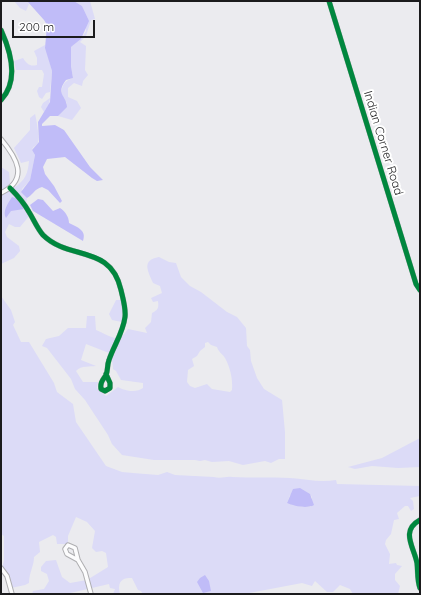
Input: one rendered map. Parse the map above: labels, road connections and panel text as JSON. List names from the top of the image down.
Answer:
{
  "streets": {
    "street": ["Indian Corner Road"]
  },
  "scale_bar": "200 m"
}
